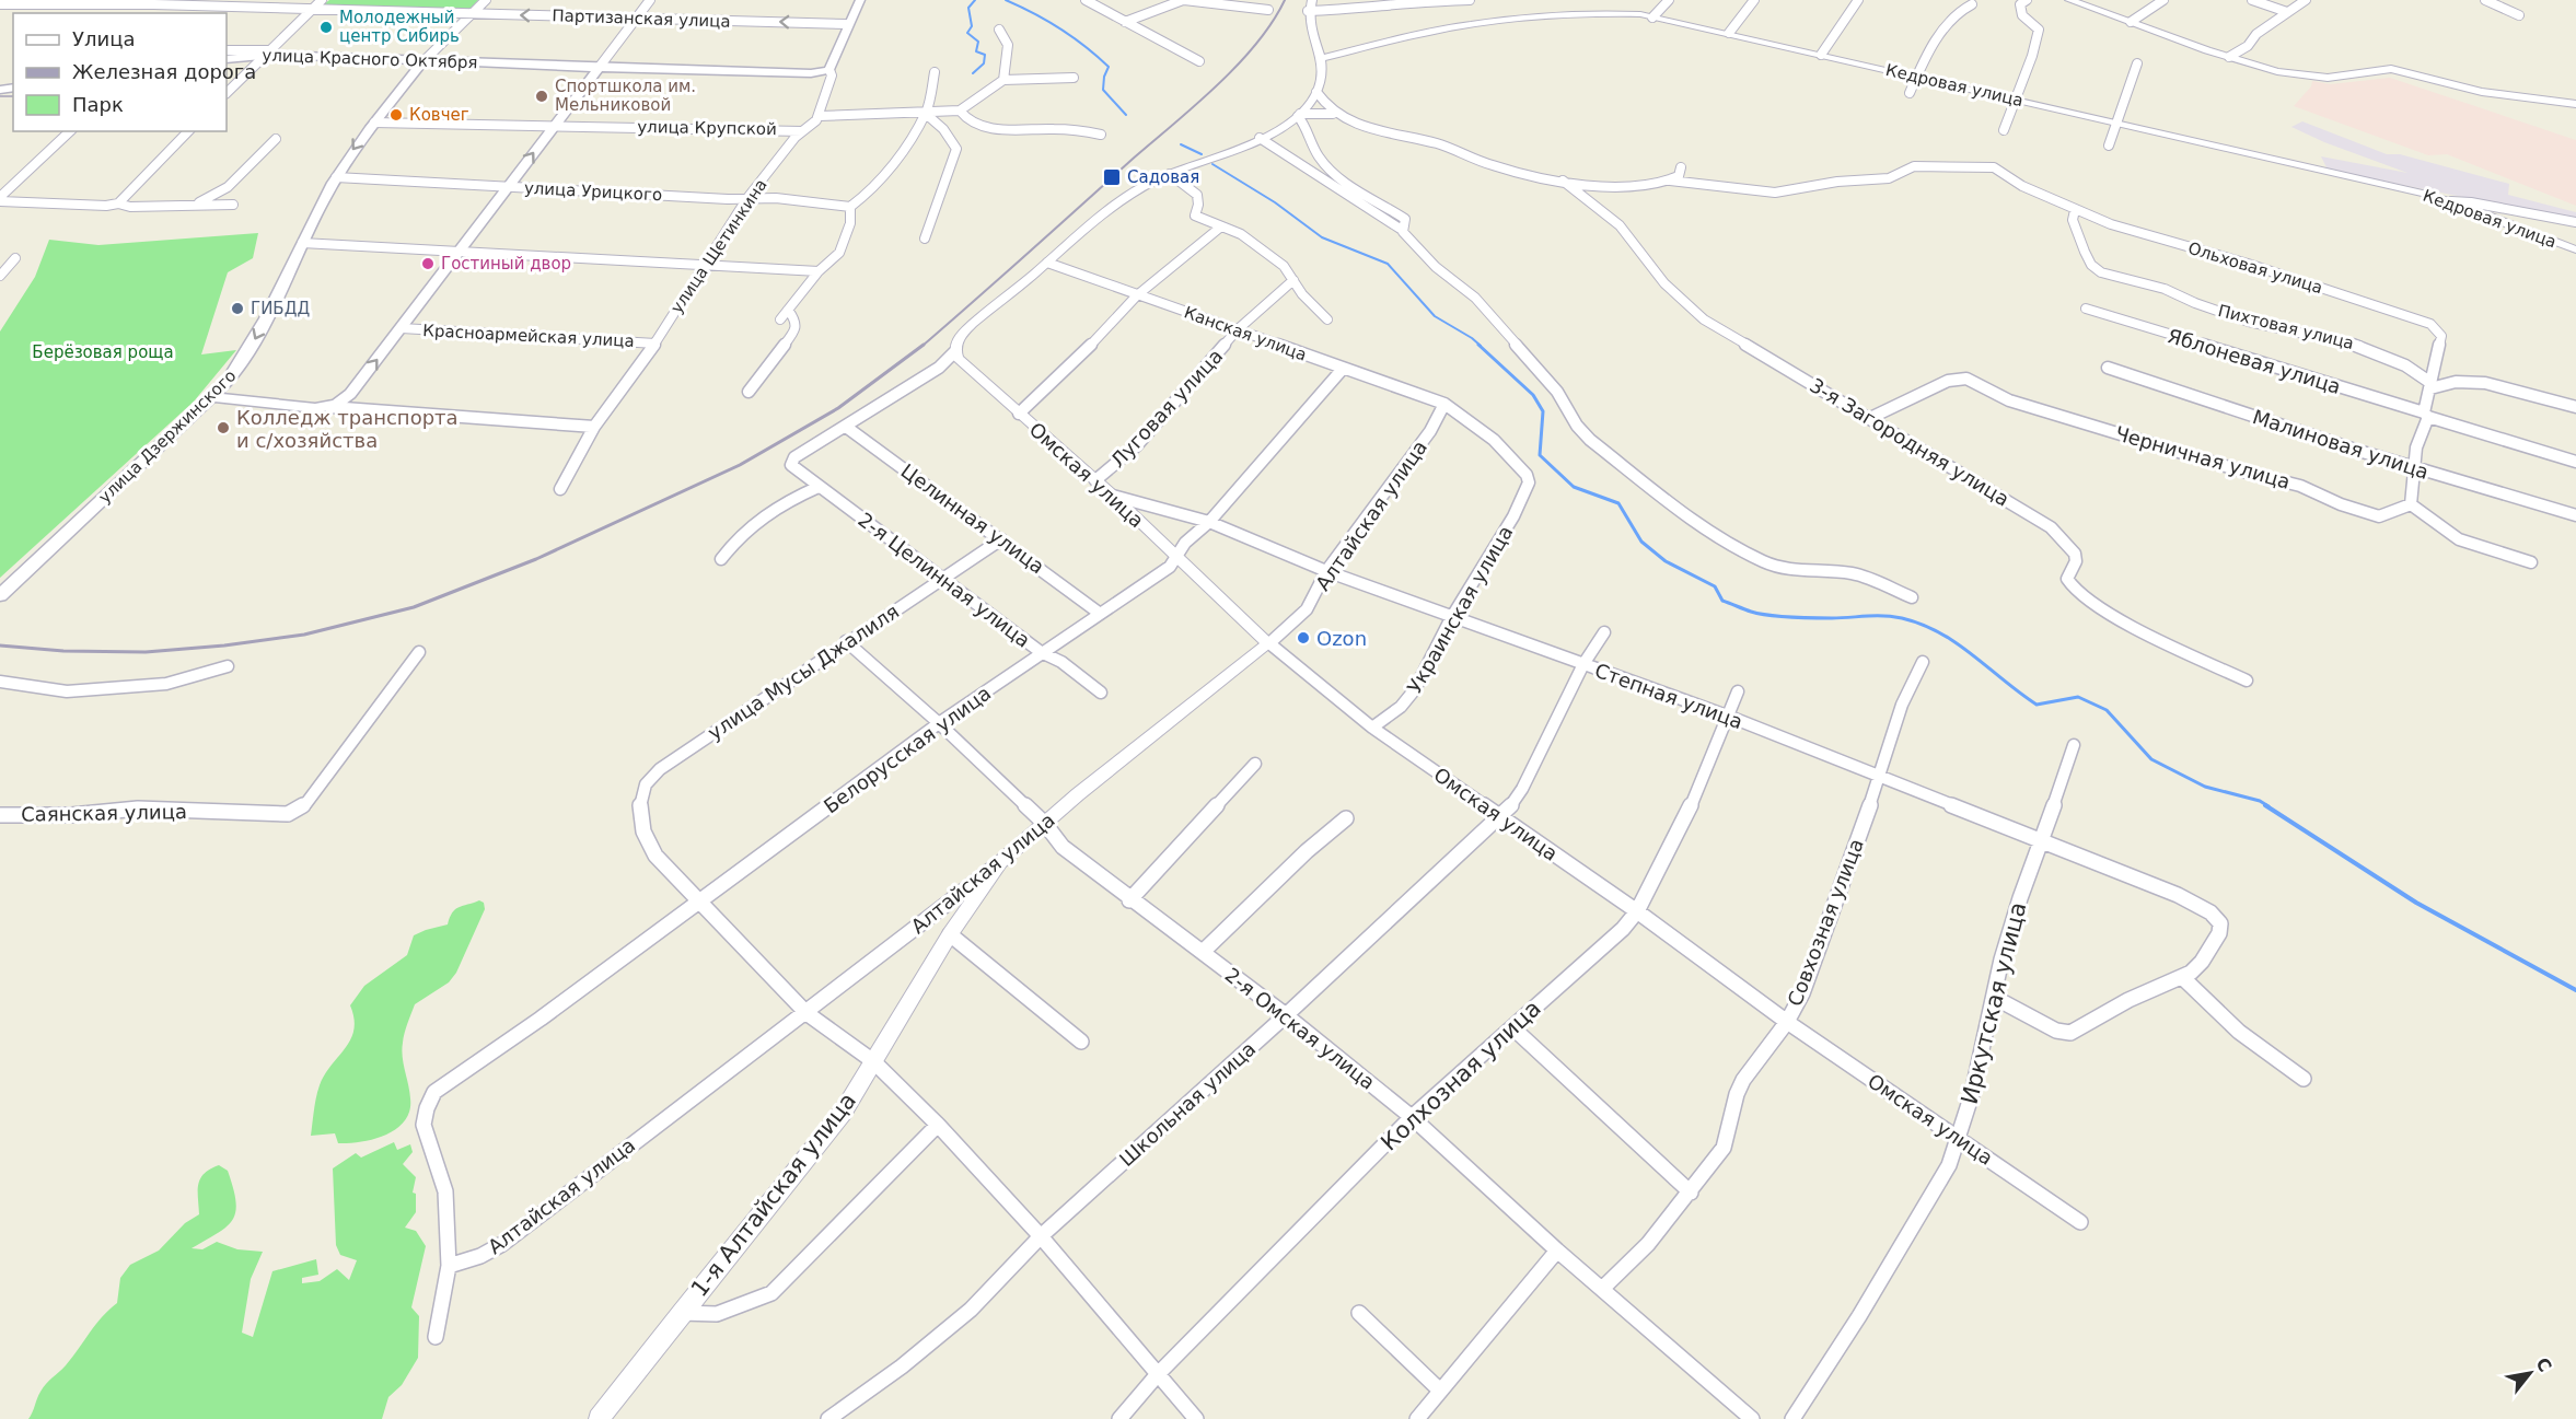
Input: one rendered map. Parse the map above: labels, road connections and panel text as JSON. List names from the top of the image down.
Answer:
{
  "streets": {
    "main road": ["улица Красного Октября", "улица Дзержинского"],
    "street": [
      "Партизанская улица",
      "Кедровая улица",
      "улица Крупской",
      "улица Урицкого",
      "улица Щетинкина",
      "Ольховая улица",
      "Пихтовая улица",
      "Канская улица",
      "Красноармейская улица",
      "Яблоневая улица",
      "Луговая улица",
      "3-я Загородняя улица",
      "Малиновая улица",
      "Черничная улица",
      "Омская улица",
      "Алтайская улица",
      "Целинная улица",
      "2-я Целинная улица",
      "Украинская улица",
      "улица Мусы Джалиля",
      "Степная улица",
      "Белорусская улица",
      "Саянская улица",
      "Совхозная улица",
      "Иркутская улица",
      "2-я Омская улица",
      "Колхозная улица",
      "Школьная улица",
      "1-я Алтайская улица"
    ]
  },
  "crossings": [
    ["Партизанская улица", "улица Дзержинского"],
    ["улица Красного Октября", "улица Дзержинского"],
    ["улица Крупской", "улица Щетинкина"],
    ["улица Крупской", "улица Дзержинского"],
    ["улица Урицкого", "улица Щетинкина"],
    ["улица Урицкого", "улица Дзержинского"],
    ["улица Щетинкина", "Красноармейская улица"],
    ["Ольховая улица", "Пихтовая улица"],
    ["Ольховая улица", "3-я Загородняя улица"],
    ["Канская улица", "Луговая улица"],
    ["Канская улица", "Алтайская улица"],
    ["Канская улица", "Украинская улица"],
    ["Канская улица", "Белорусская улица"],
    ["Луговая улица", "Омская улица"],
    ["3-я Загородняя улица", "Черничная улица"],
    ["Омская улица", "Алтайская улица"],
    ["Омская улица", "Украинская улица"],
    ["Омская улица", "Степная улица"],
    ["Омская улица", "Белорусская улица"],
    ["Омская улица", "Совхозная улица"],
    ["Омская улица", "Иркутская улица"],
    ["Омская улица", "Колхозная улица"],
    ["Омская улица", "Школьная улица"],
    ["Алтайская улица", "Степная улица"],
    ["Алтайская улица", "Белорусская улица"],
    ["Алтайская улица", "2-я Омская улица"],
    ["Алтайская улица", "1-я Алтайская улица"],
    ["Целинная улица", "2-я Целинная улица"],
    ["Целинная улица", "улица Мусы Джалиля"],
    ["Целинная улица", "Белорусская улица"],
    ["2-я Целинная улица", "улица Мусы Джалиля"],
    ["2-я Целинная улица", "Белорусская улица"],
    ["Украинская улица", "Степная улица"],
    ["улица Мусы Джалиля", "Белорусская улица"],
    ["улица Мусы Джалиля", "2-я Омская улица"],
    ["Степная улица", "Белорусская улица"],
    ["Степная улица", "Совхозная улица"],
    ["Степная улица", "Иркутская улица"],
    ["Степная улица", "Колхозная улица"],
    ["Степная улица", "Школьная улица"],
    ["Белорусская улица", "2-я Омская улица"],
    ["Совхозная улица", "2-я Омская улица"],
    ["2-я Омская улица", "Колхозная улица"],
    ["2-я Омская улица", "Школьная улица"]
  ],
  "one_way": ["Партизанская улица"],
  "parks": ["Берёзовая роща"],
  "places": {
    "other": [
      "Молодежный центр Сибирь",
      "Спортшкола им. Мельниковой",
      "Ковчег",
      "Гостиный двор",
      "ГИБДД",
      "Колледж транспорта и с/хозяйства",
      "Ozon"
    ],
    "transit": ["Садовая"]
  },
  "legend": ["Улица", "Железная дорога", "Парк"],
  "north": "top right"
}
